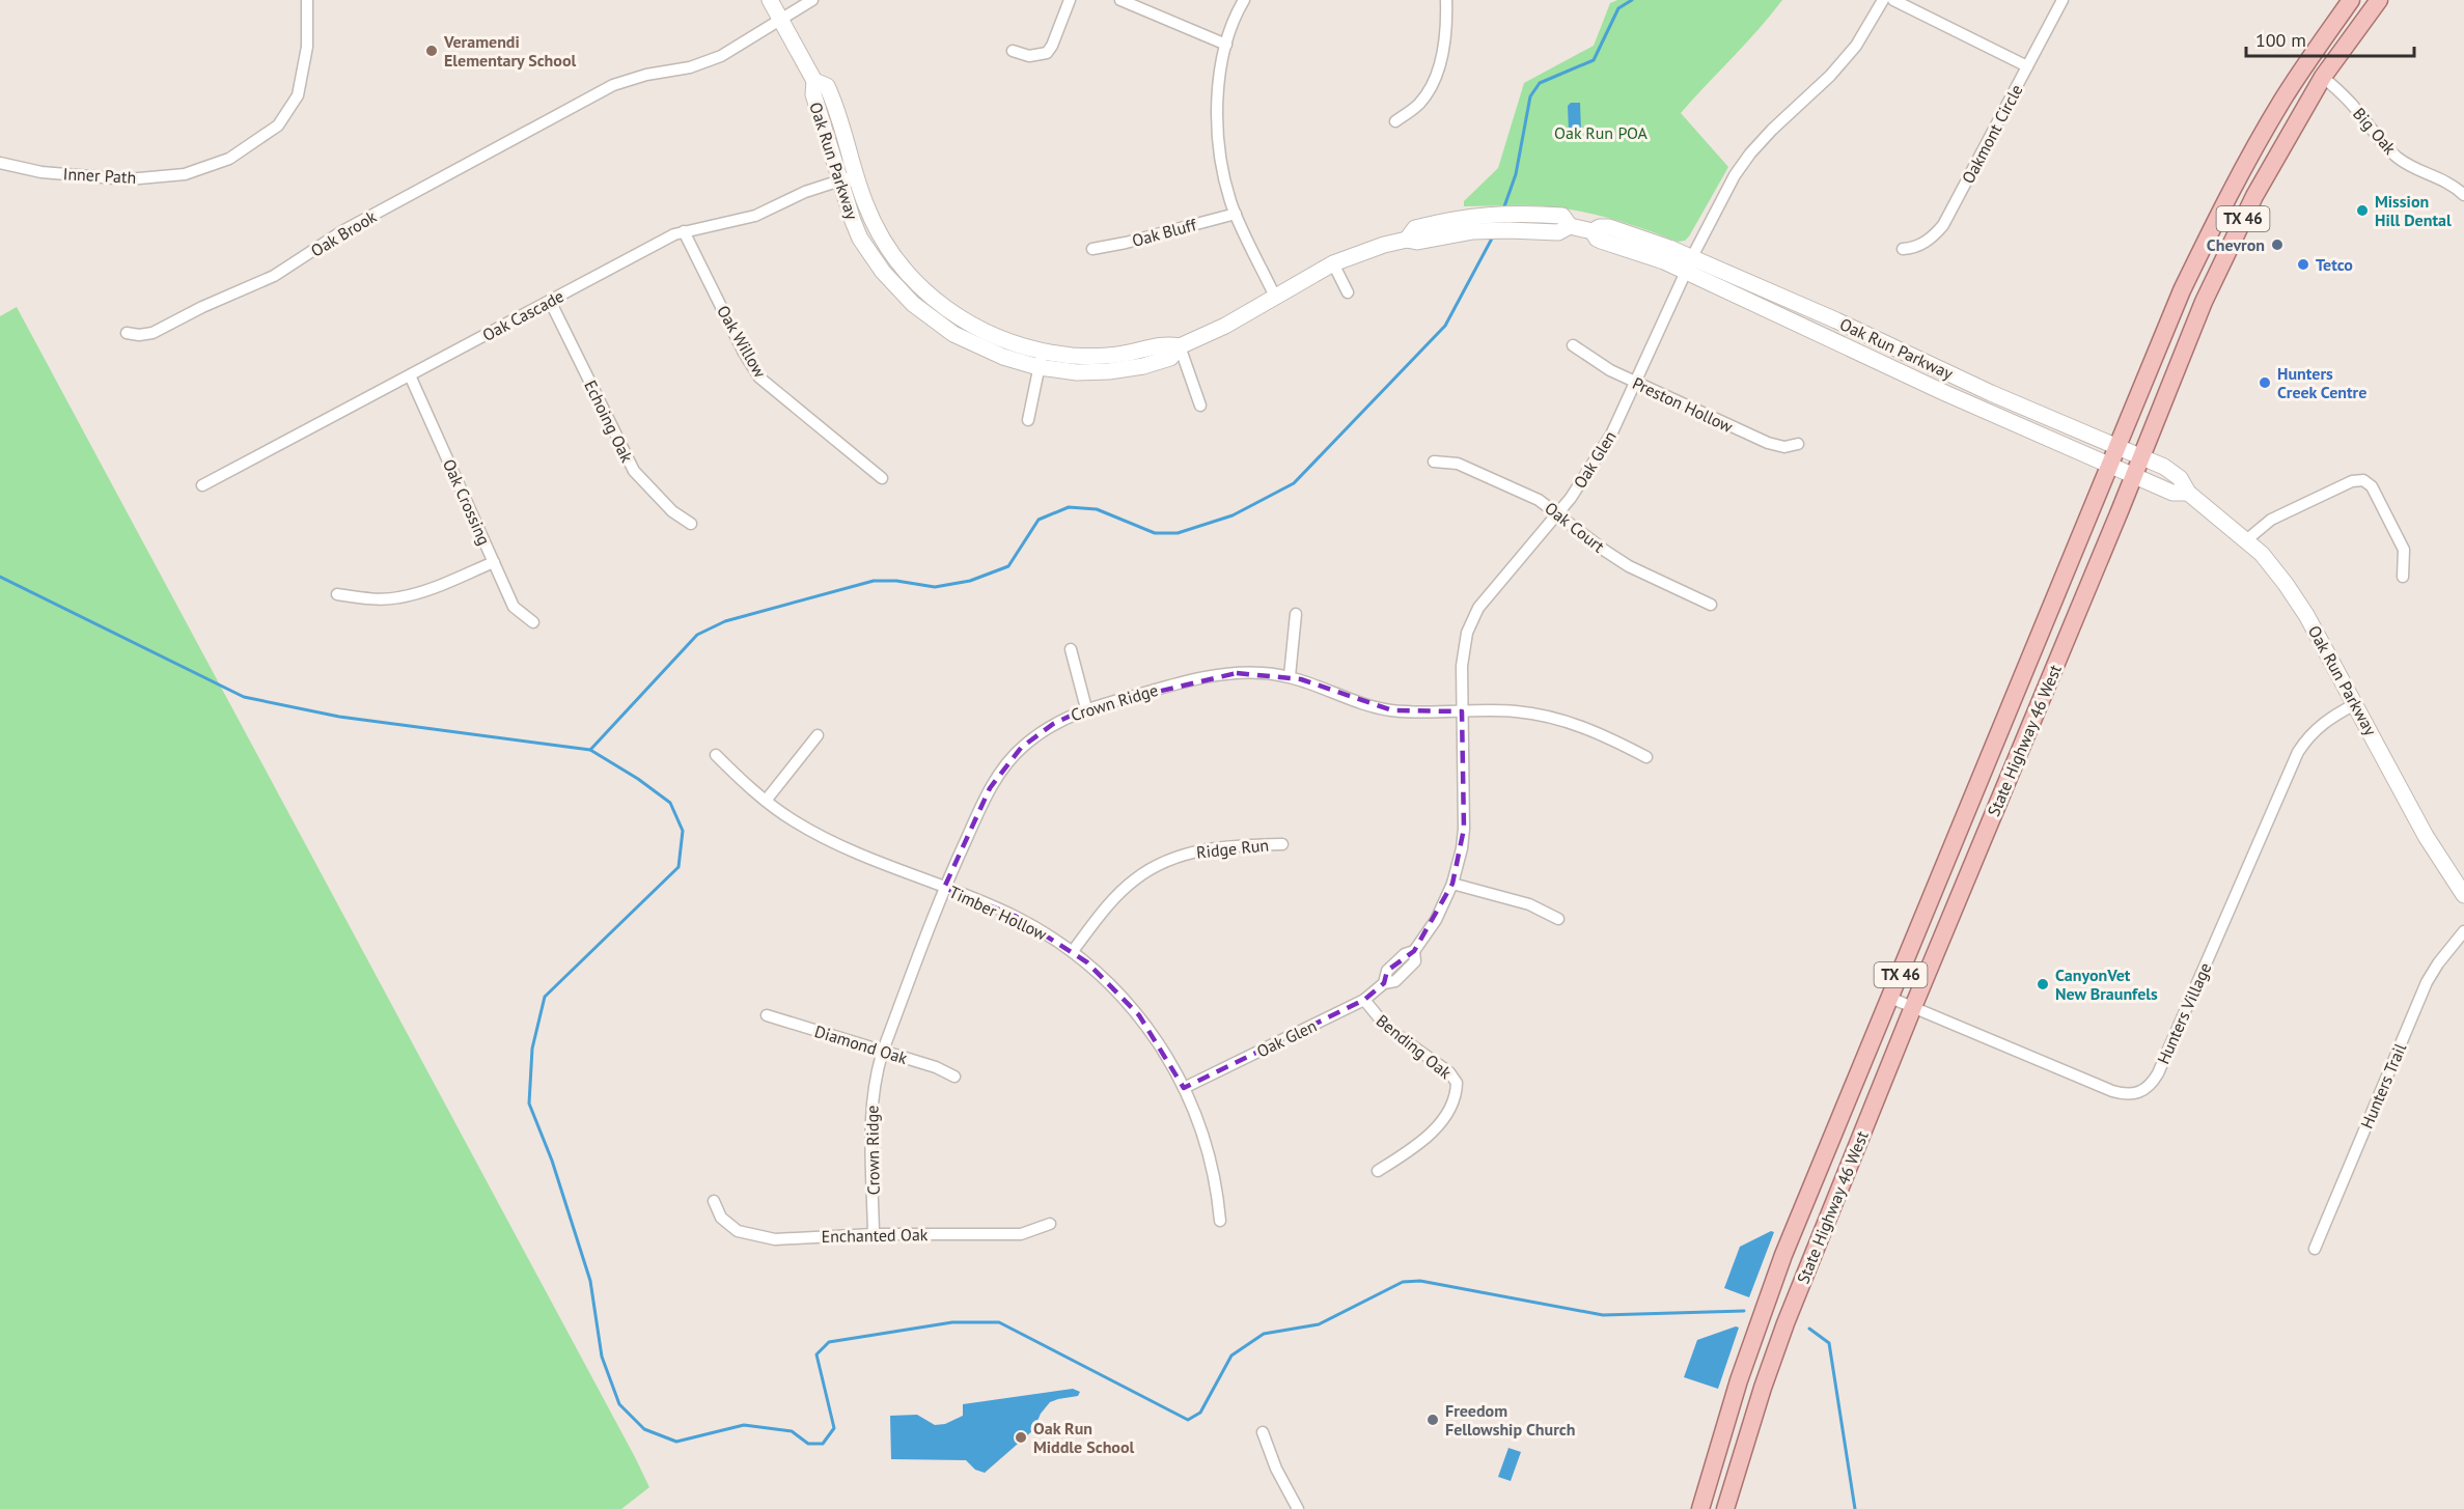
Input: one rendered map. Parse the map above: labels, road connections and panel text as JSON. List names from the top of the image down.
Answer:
{
  "streets": {
    "main road": ["TX 46", "State Highway 46 West"],
    "street": [
      "Big Oak",
      "Oakmont Circle",
      "Oak Run Parkway",
      "Inner Path",
      "Oak Bluff",
      "Oak Brook",
      "Oak Cascade",
      "Oak Willow",
      "Preston Hollow",
      "Echoing Oak",
      "Oak Glen",
      "Oak Crossing",
      "Oak Court",
      "Crown Ridge",
      "Ridge Run",
      "Timber Hollow",
      "Hunters Village",
      "Diamond Oak",
      "Bending Oak",
      "Hunters Trail",
      "Enchanted Oak"
    ]
  },
  "crossings": [
    ["Big Oak", "State Highway 46 West"],
    ["Oak Run Parkway", "Oak Brook"],
    ["Oak Run Parkway", "Oak Cascade"],
    ["Oak Run Parkway", "Oak Glen"],
    ["Oak Run Parkway", "State Highway 46 West"],
    ["Oak Run Parkway", "Hunters Village"],
    ["Oak Cascade", "Oak Willow"],
    ["Oak Cascade", "Echoing Oak"],
    ["Oak Cascade", "Oak Crossing"],
    ["Preston Hollow", "Oak Glen"],
    ["Oak Glen", "Oak Court"],
    ["Oak Glen", "Crown Ridge"],
    ["Oak Glen", "Timber Hollow"],
    ["Oak Glen", "Bending Oak"],
    ["Crown Ridge", "Timber Hollow"],
    ["Crown Ridge", "Diamond Oak"],
    ["Crown Ridge", "Enchanted Oak"],
    ["State Highway 46 West", "Hunters Village"],
    ["Ridge Run", "Timber Hollow"]
  ],
  "parks": ["Oak Run POA"],
  "places": [
    "Veramendi Elementary School",
    "Mission Hill Dental",
    "Chevron",
    "Tetco",
    "Hunters Creek Centre",
    "CanyonVet New Braunfels",
    "Freedom Fellowship Church",
    "Oak Run Middle School"
  ],
  "scale_bar": "100 m"
}
